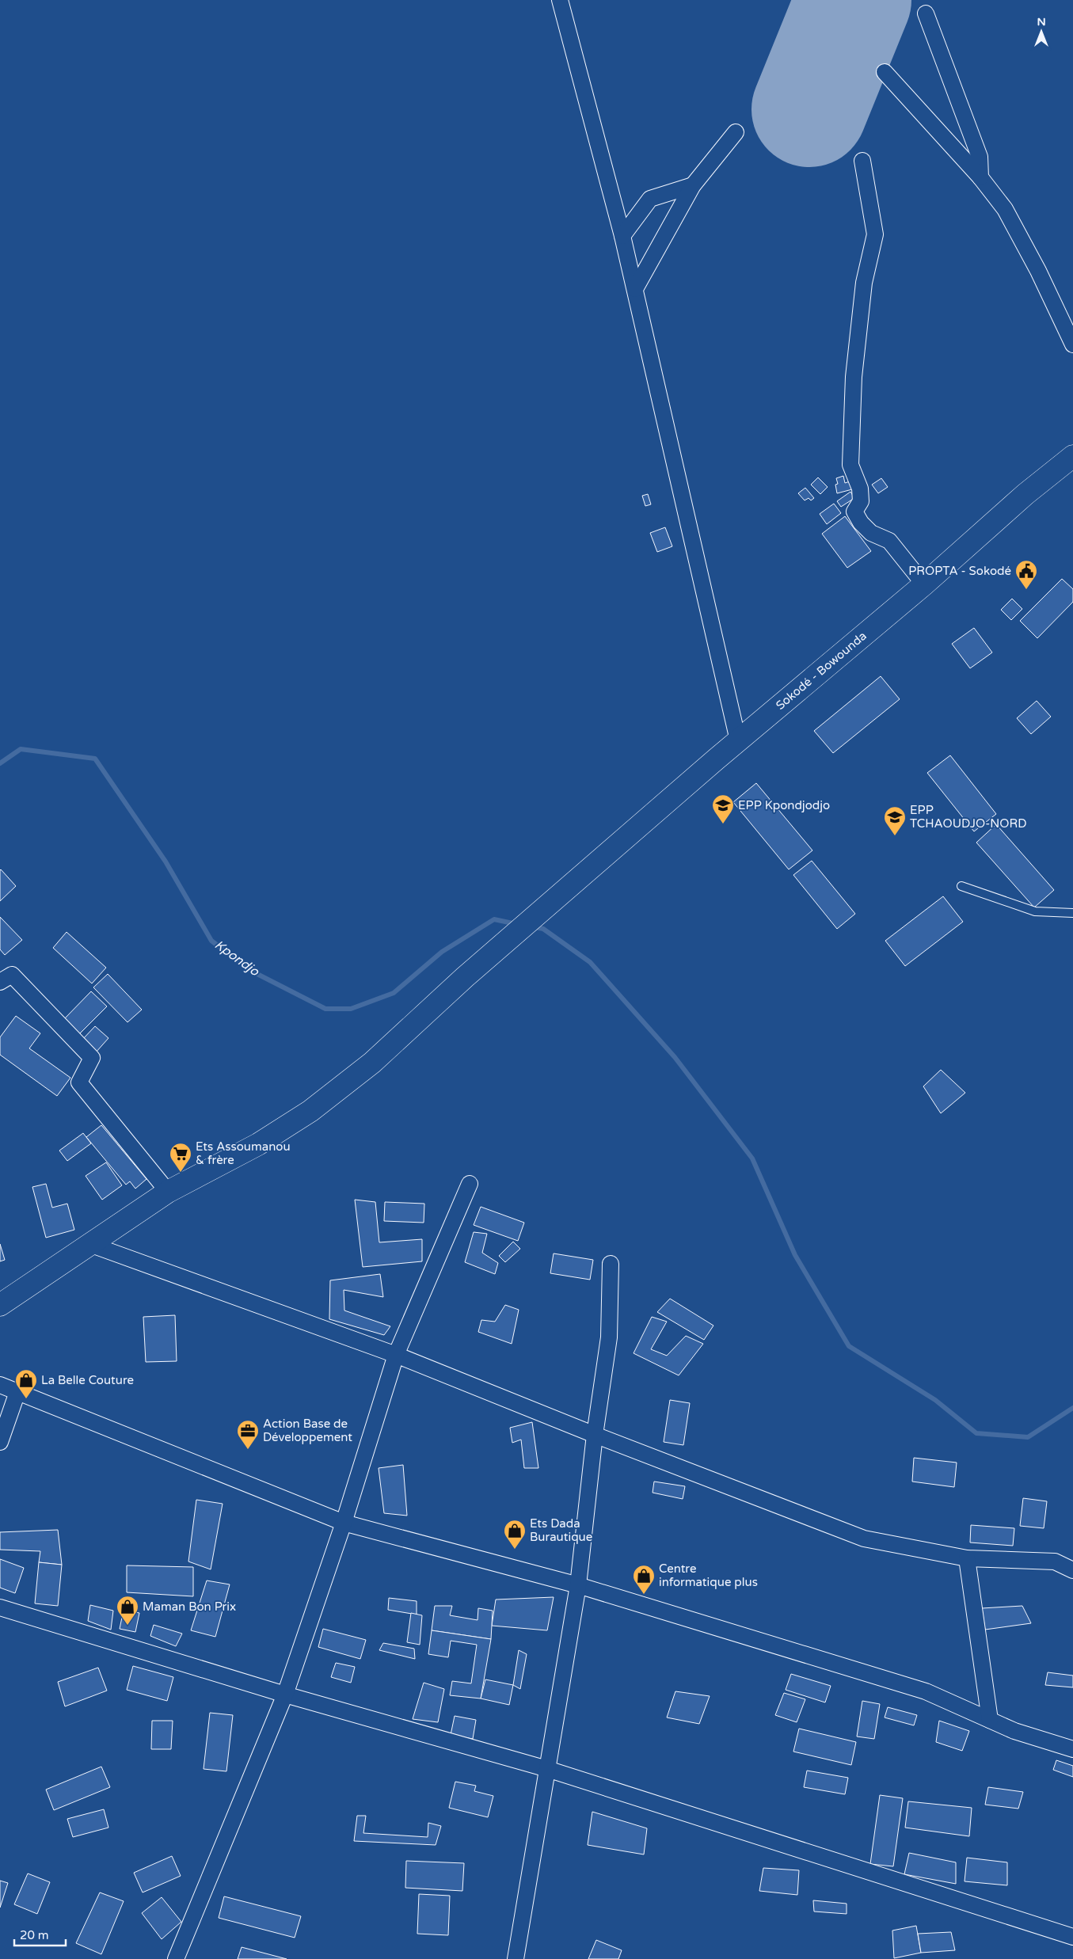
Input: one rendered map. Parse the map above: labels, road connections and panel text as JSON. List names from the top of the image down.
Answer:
{
  "streets": {
    "main road": ["Sokodé - Bowounda"]
  },
  "water": ["Kpondjo"],
  "places": {
    "public building": ["PROPTA - Sokodé"],
    "school or university": ["EPP Kpondjodjo", "EPP TCHAOUDJO-NORD"],
    "supermarket": ["Ets Assoumanou & frère"],
    "shop": [
      "La Belle Couture",
      "Ets Dada Burautique",
      "Centre informatique plus",
      "Maman Bon Prix"
    ],
    "office": ["Action Base de Développement"]
  },
  "scale_bar": "20 m",
  "north": "top"
}
